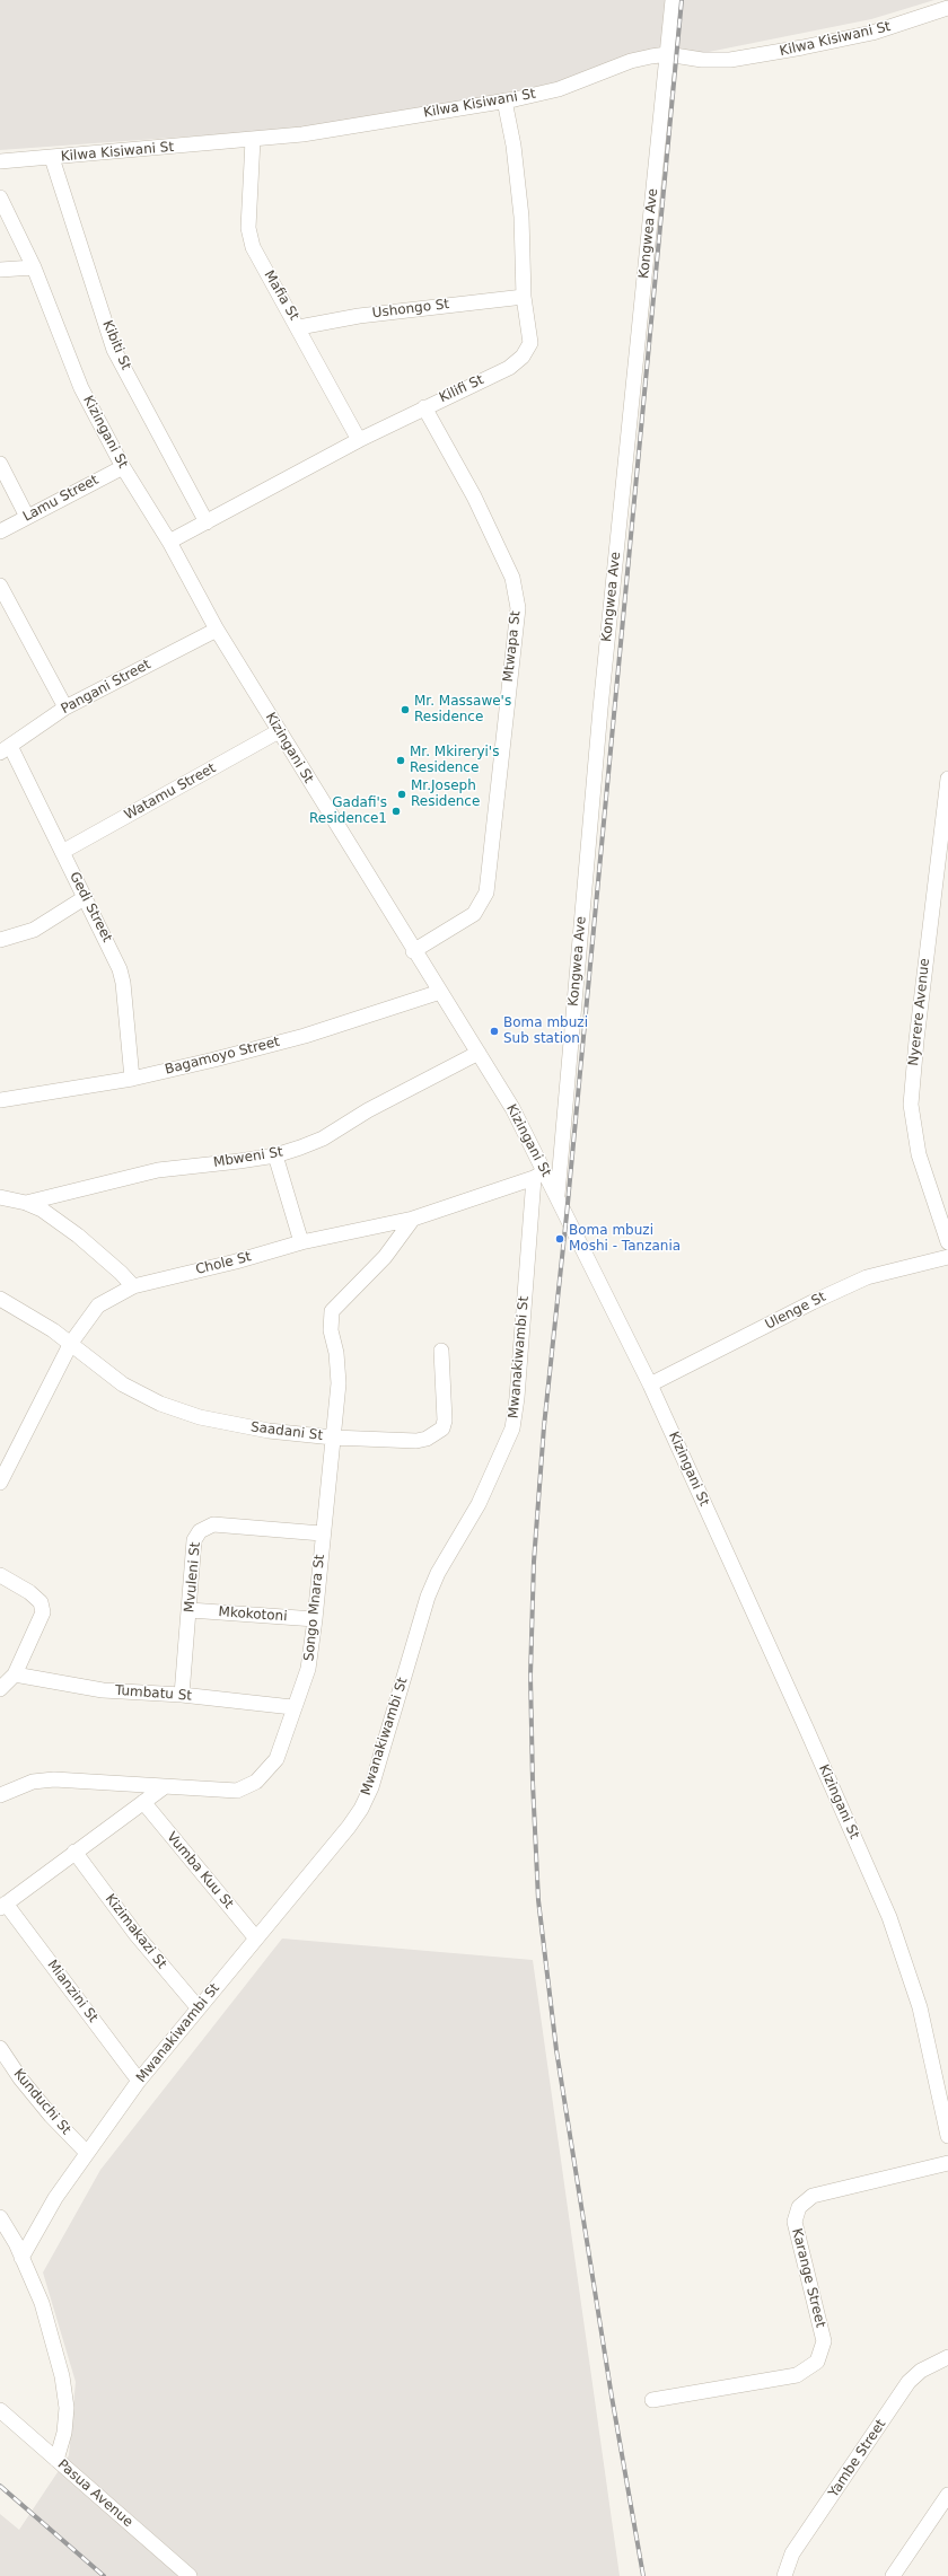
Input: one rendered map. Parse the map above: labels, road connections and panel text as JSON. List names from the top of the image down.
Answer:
{
  "streets": {
    "street": [
      "Kilwa Kisiwani St",
      "Kongwea Ave",
      "Mafia St",
      "Ushongo St",
      "Kibiti St",
      "Kilifi St",
      "Kizingani St",
      "Lamu Street",
      "Mtwapa St",
      "Pangani Street",
      "Watamu Street",
      "Gedi Street",
      "Nyerere Avenue",
      "Bagamoyo Street",
      "Mbweni St",
      "Chole St",
      "Ulenge St",
      "Mwanakiwambi St",
      "Saadani St",
      "Mvuleni St",
      "Songo Mnara St",
      "Mkokotoni",
      "Tumbatu St",
      "Vumba Kuu St",
      "Kizimakazi St",
      "Mianzini St",
      "Kunduchi St",
      "Karange Street",
      "Yambe Street",
      "Pasua Avenue"
    ]
  },
  "crossings": [
    ["Kilwa Kisiwani St", "Kongwea Ave"],
    ["Kilwa Kisiwani St", "Mafia St"],
    ["Kilwa Kisiwani St", "Kibiti St"],
    ["Kilwa Kisiwani St", "Kilifi St"],
    ["Kongwea Ave", "Kizingani St"],
    ["Mafia St", "Ushongo St"],
    ["Mafia St", "Kilifi St"],
    ["Ushongo St", "Kilifi St"],
    ["Kibiti St", "Kilifi St"],
    ["Kilifi St", "Kizingani St"],
    ["Kilifi St", "Mtwapa St"],
    ["Kizingani St", "Lamu Street"],
    ["Kizingani St", "Mtwapa St"],
    ["Kizingani St", "Pangani Street"],
    ["Kizingani St", "Watamu Street"],
    ["Kizingani St", "Bagamoyo Street"],
    ["Kizingani St", "Mbweni St"],
    ["Kizingani St", "Chole St"],
    ["Kizingani St", "Ulenge St"],
    ["Kizingani St", "Mwanakiwambi St"],
    ["Pangani Street", "Gedi Street"],
    ["Watamu Street", "Gedi Street"],
    ["Gedi Street", "Bagamoyo Street"],
    ["Chole St", "Mwanakiwambi St"],
    ["Chole St", "Saadani St"],
    ["Chole St", "Songo Mnara St"],
    ["Mwanakiwambi St", "Vumba Kuu St"],
    ["Mwanakiwambi St", "Kizimakazi St"],
    ["Mwanakiwambi St", "Mianzini St"],
    ["Mwanakiwambi St", "Kunduchi St"],
    ["Saadani St", "Songo Mnara St"],
    ["Mvuleni St", "Songo Mnara St"],
    ["Mvuleni St", "Mkokotoni"],
    ["Mvuleni St", "Tumbatu St"],
    ["Songo Mnara St", "Mkokotoni"],
    ["Songo Mnara St", "Tumbatu St"]
  ],
  "places": [
    "Mr. Massawe's Residence",
    "Mr. Mkireryi's Residence",
    "Mr.Joseph Residence",
    "Gadafi's Residence1",
    "Boma mbuzi Sub station",
    "Boma mbuzi Moshi - Tanzania"
  ]
}
